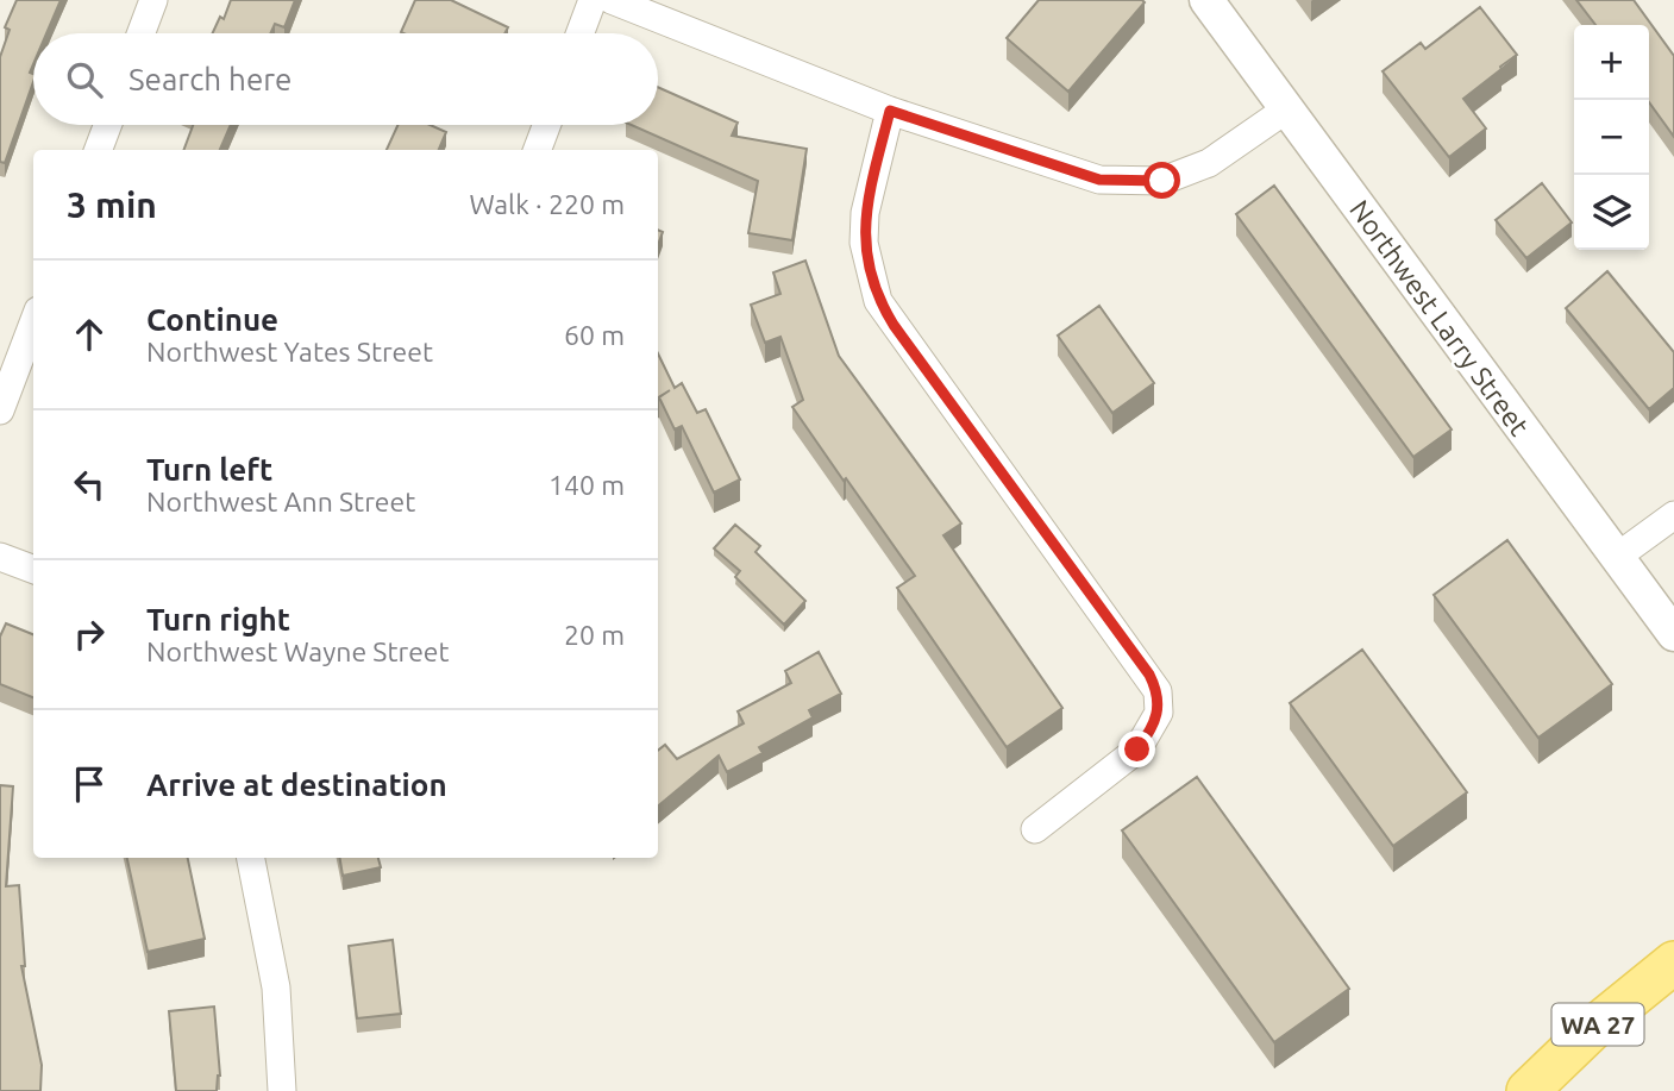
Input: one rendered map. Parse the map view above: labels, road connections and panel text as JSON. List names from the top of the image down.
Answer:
{
  "streets": {
    "main road": ["WA 27"],
    "street": ["Northwest Larry Street"]
  },
  "page": {
    "map_buttons": ["+", "−"],
    "search": "Search here",
    "heading": ["3 min", "Walk · 220 m"],
    "list": [
      ["Continue", "Northwest Yates Street", "60 m"],
      ["Turn left", "Northwest Ann Street", "140 m"],
      ["Turn right", "Northwest Wayne Street", "20 m"],
      "Arrive at destination"
    ]
  }
}
